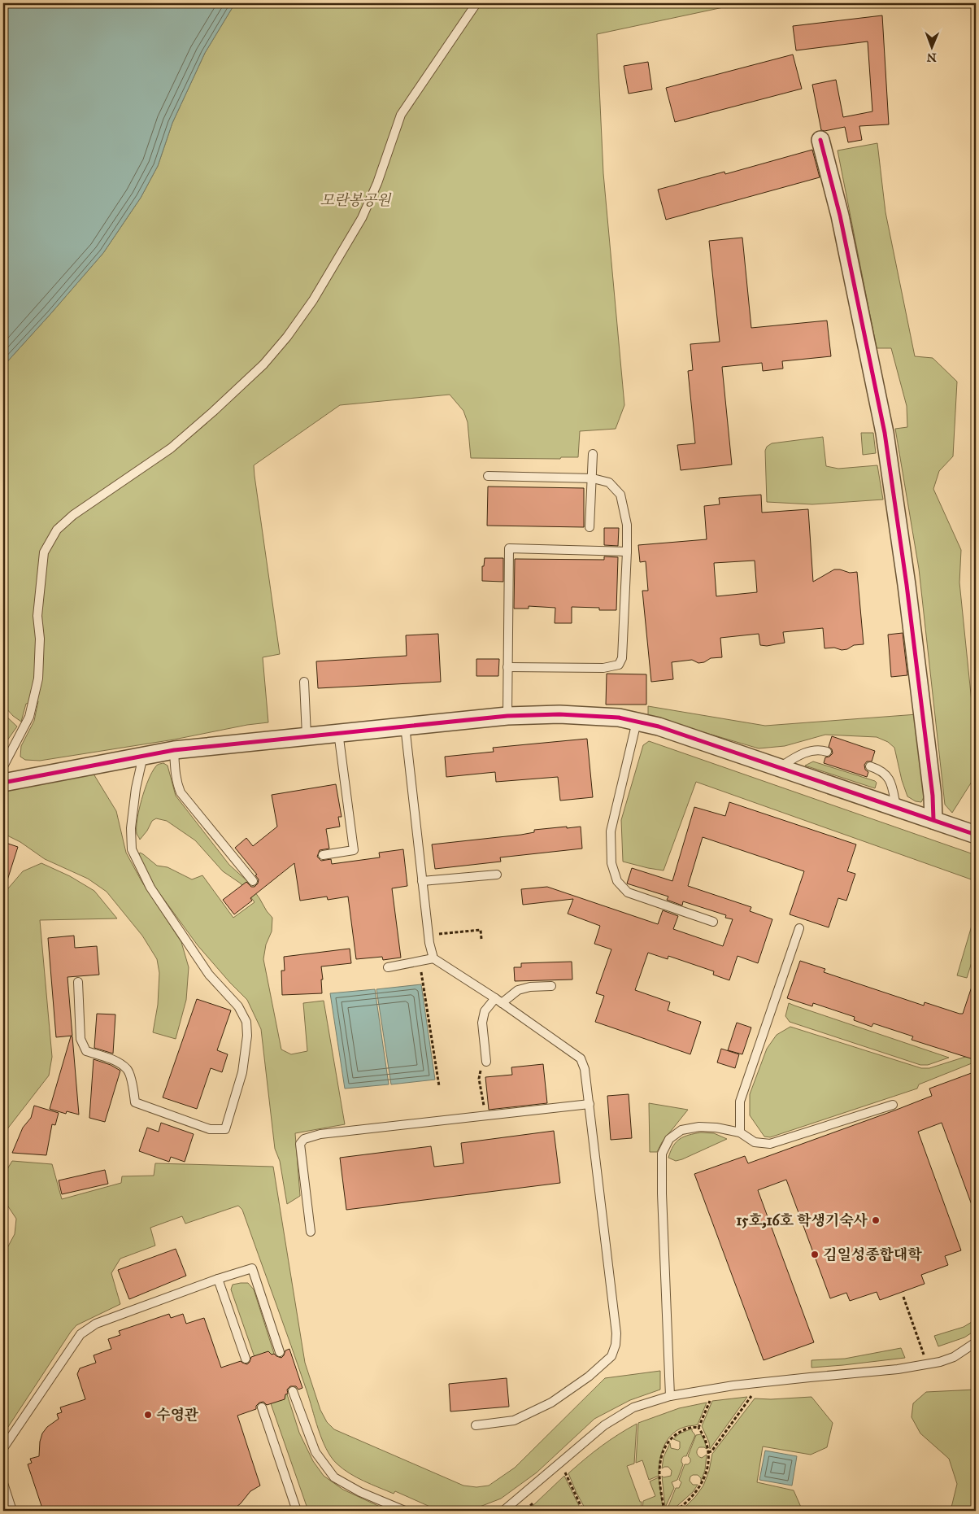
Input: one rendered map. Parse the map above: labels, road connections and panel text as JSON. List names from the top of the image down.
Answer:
{
  "parks": ["모란봉공원"],
  "places": ["15호,16호 학생기숙사", "김일성종합대학", "수영관"],
  "north": "bottom"
}
